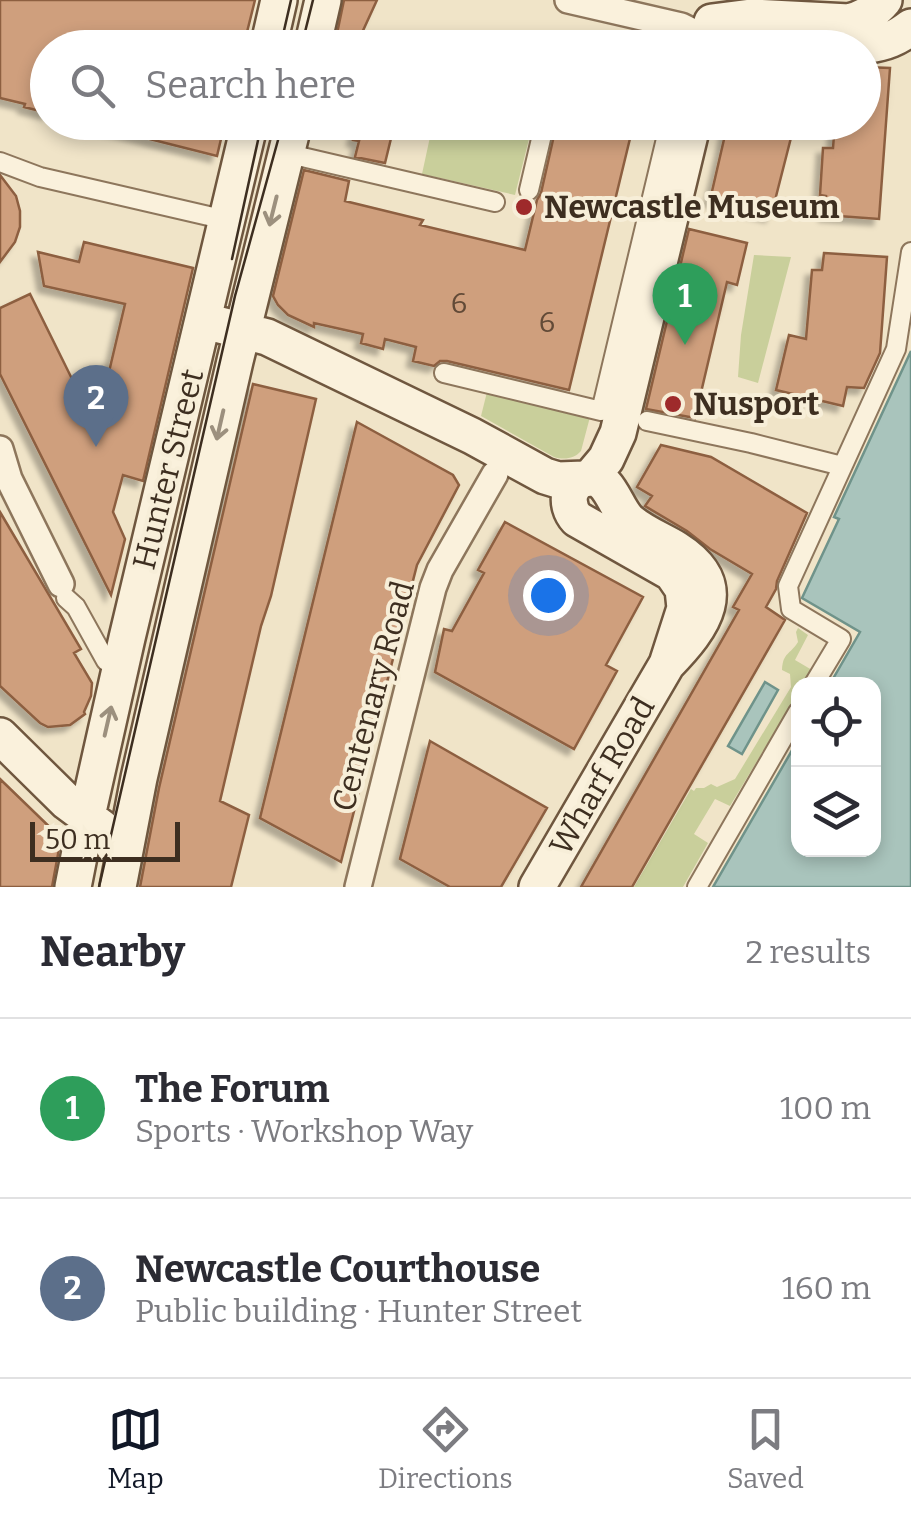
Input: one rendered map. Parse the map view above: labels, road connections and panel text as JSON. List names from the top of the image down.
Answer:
{
  "streets": {
    "main road": ["Hunter Street", "Wharf Road"],
    "street": ["Centenary Road"]
  },
  "places": ["Newcastle Museum", "Nusport"],
  "house_numbers": ["6", "6"],
  "scale_bar": "50 m",
  "page": {
    "search": "Search here",
    "pins": ["1", "2"],
    "scale": "50 m",
    "heading": ["Nearby", "2 results"],
    "list": [
      {
        "mark": "1",
        "name": "The Forum",
        "note": "Sports · Workshop Way",
        "value": "100 m"
      },
      {
        "mark": "2",
        "name": "Newcastle Courthouse",
        "note": "Public building · Hunter Street",
        "value": "160 m"
      }
    ],
    "nav": ["Map", "Directions", "Saved"]
  }
}
